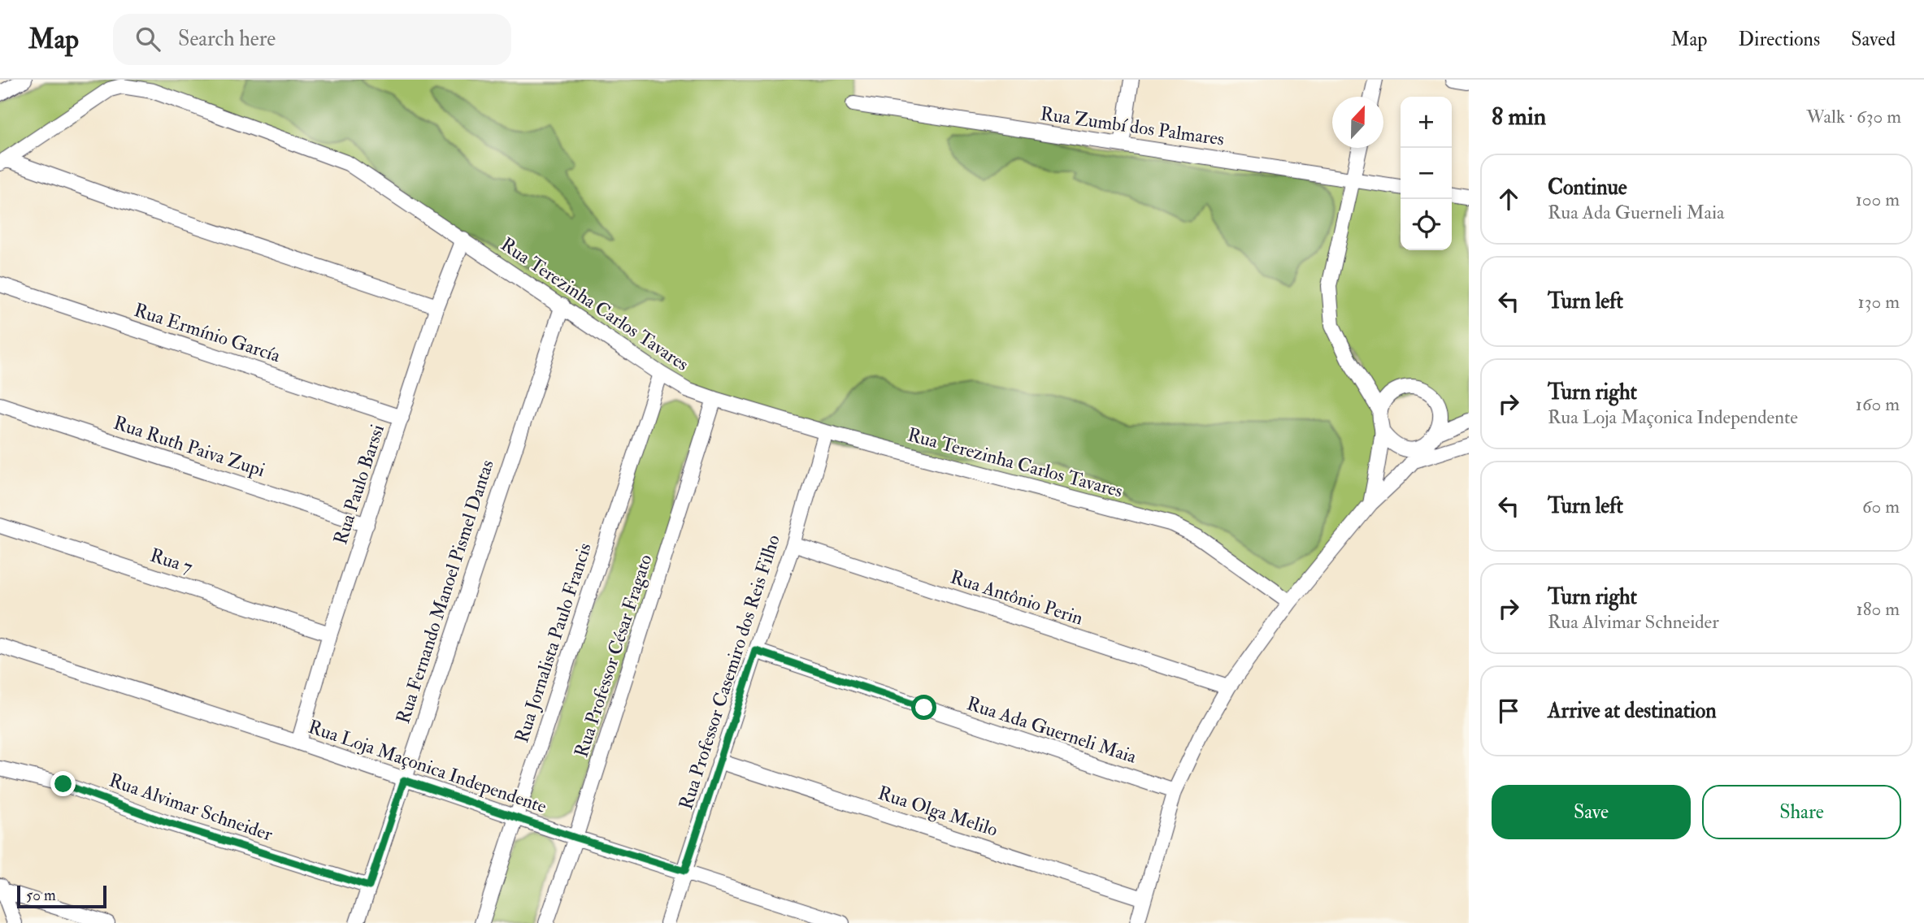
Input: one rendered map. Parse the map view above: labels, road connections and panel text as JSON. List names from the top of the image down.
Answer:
{
  "streets": {
    "street": [
      "Rua Zumbí dos Palmares",
      "Rua Terezinha Carlos Tavares",
      "Rua Ermínio García",
      "Rua Ruth Paiva Zupi",
      "Rua Paulo Barssi",
      "Rua 7",
      "Rua Fernando Manoel Pismel Dantas",
      "Rua Antônio Perin",
      "Rua Jornalista Paulo Francis",
      "Rua Professor César Fragato",
      "Rua Professor Casemiro dos Reis Filho",
      "Rua Ada Guerneli Maia",
      "Rua Loja Maçonica Independente",
      "Rua Alvimar Schneider",
      "Rua Olga Melilo"
    ]
  },
  "crossings": [
    ["Rua Terezinha Carlos Tavares", "Rua Paulo Barssi"],
    ["Rua Terezinha Carlos Tavares", "Rua Fernando Manoel Pismel Dantas"],
    ["Rua Terezinha Carlos Tavares", "Rua Jornalista Paulo Francis"],
    ["Rua Terezinha Carlos Tavares", "Rua Professor César Fragato"],
    ["Rua Terezinha Carlos Tavares", "Rua Professor Casemiro dos Reis Filho"],
    ["Rua Ermínio García", "Rua Paulo Barssi"],
    ["Rua Ruth Paiva Zupi", "Rua Paulo Barssi"],
    ["Rua Paulo Barssi", "Rua 7"],
    ["Rua Paulo Barssi", "Rua Loja Maçonica Independente"],
    ["Rua Fernando Manoel Pismel Dantas", "Rua Loja Maçonica Independente"],
    ["Rua Fernando Manoel Pismel Dantas", "Rua Alvimar Schneider"],
    ["Rua Antônio Perin", "Rua Professor Casemiro dos Reis Filho"],
    ["Rua Jornalista Paulo Francis", "Rua Loja Maçonica Independente"],
    ["Rua Professor César Fragato", "Rua Loja Maçonica Independente"],
    ["Rua Professor Casemiro dos Reis Filho", "Rua Ada Guerneli Maia"],
    ["Rua Professor Casemiro dos Reis Filho", "Rua Loja Maçonica Independente"],
    ["Rua Professor Casemiro dos Reis Filho", "Rua Olga Melilo"]
  ],
  "scale_bar": "50 m",
  "north": "top",
  "page": {
    "header": "Map",
    "search": "Search here",
    "nav": ["Map", "Directions", "Saved"],
    "heading": ["8 min", "Walk · 630 m"],
    "map_buttons": ["+", "−"],
    "list": [
      ["Continue", "Rua Ada Guerneli Maia", "100 m"],
      ["Turn left", "130 m"],
      ["Turn right", "Rua Loja Maçonica Independente", "160 m"],
      ["Turn left", "60 m"],
      ["Turn right", "Rua Alvimar Schneider", "180 m"],
      "Arrive at destination"
    ],
    "buttons": ["Save", "Share"],
    "scale": "50 m"
  }
}
